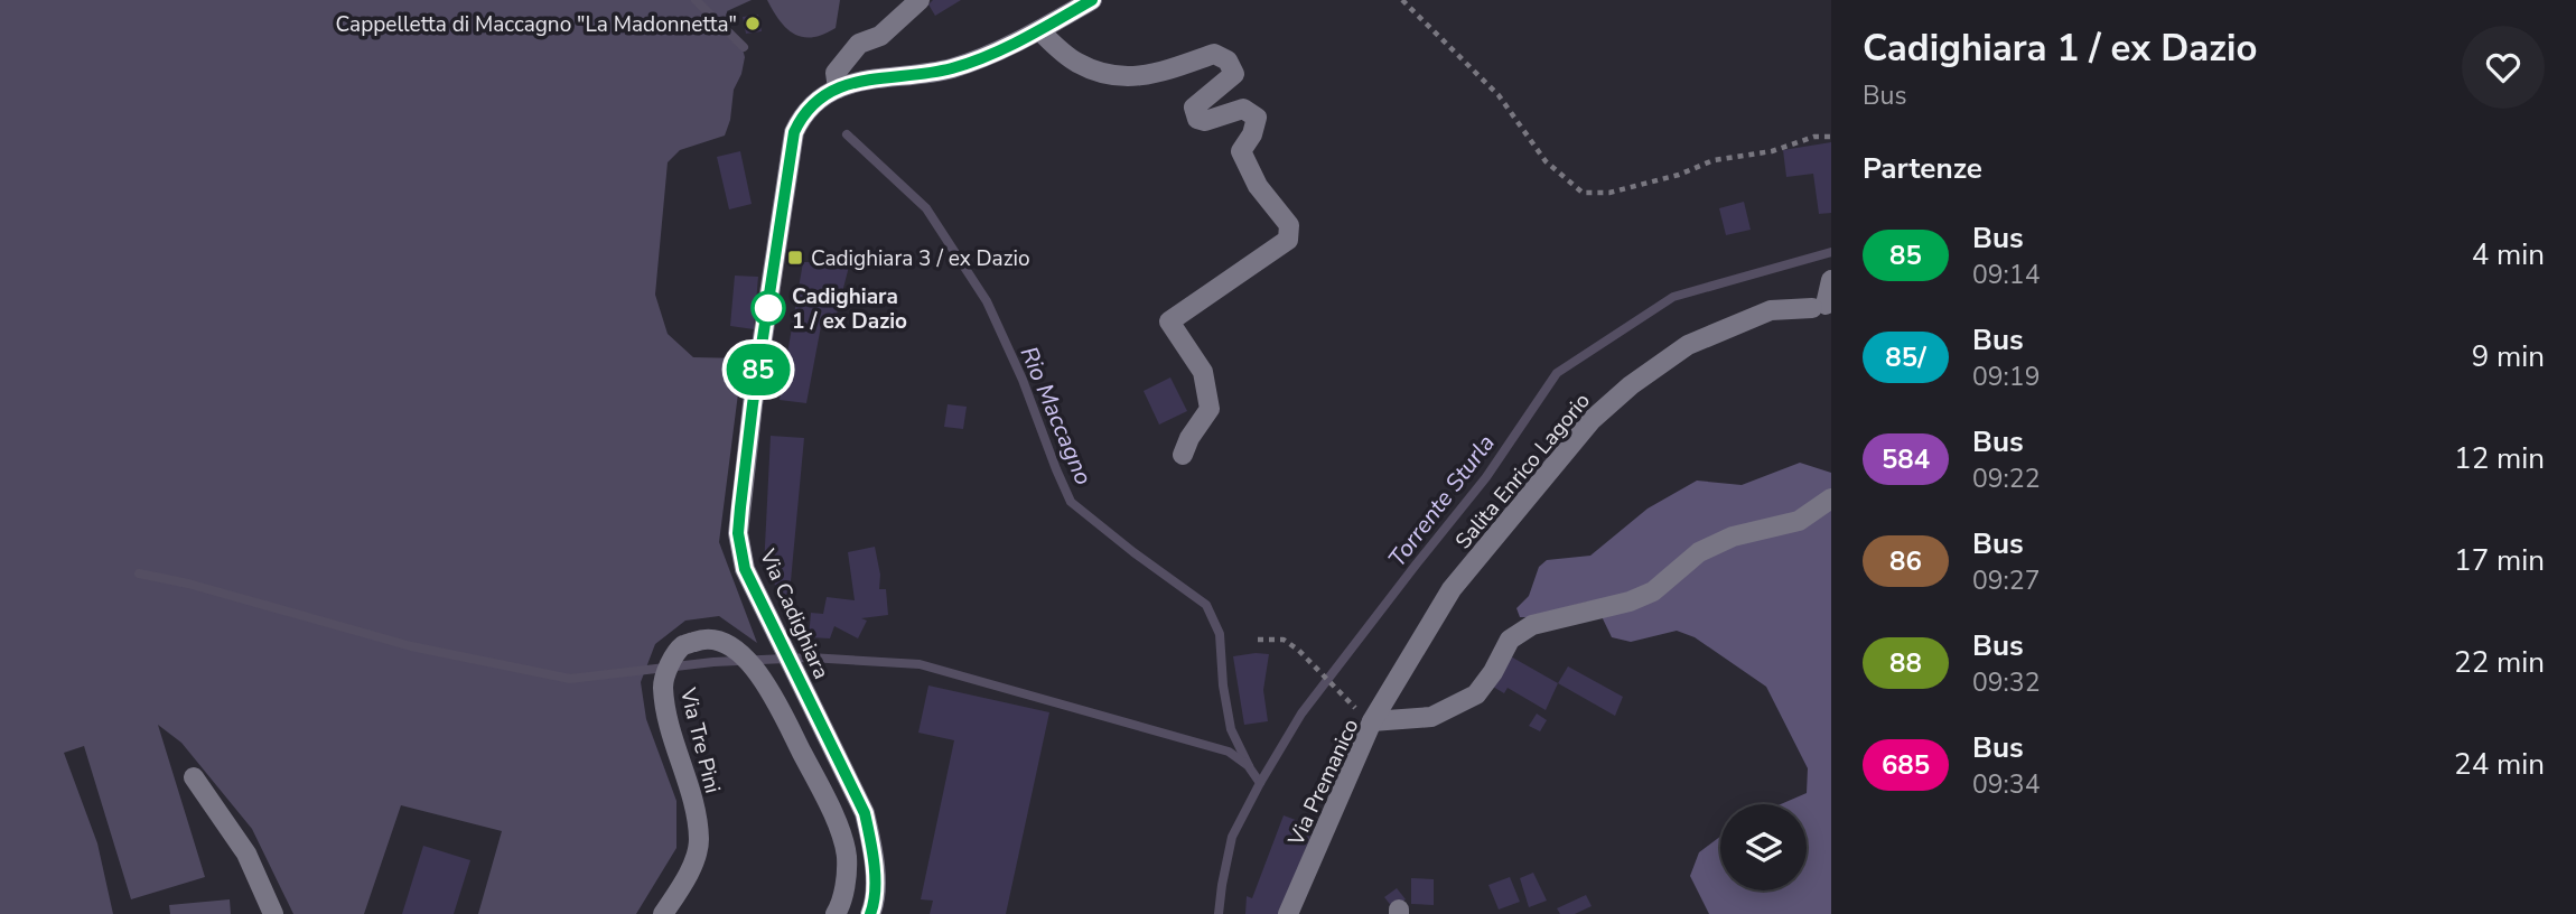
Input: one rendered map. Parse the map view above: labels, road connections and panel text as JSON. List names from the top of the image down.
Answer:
{
  "streets": {
    "street": [
      "Salita Enrico Lagorio",
      "Via Cadighiara",
      "Via Tre Pini",
      "Via Premanico"
    ]
  },
  "crossings": [
    ["Salita Enrico Lagorio", "Via Premanico"]
  ],
  "water": ["Rio Maccagno", "Torrente Sturla"],
  "places": {
    "other": ["Cappelletta di Maccagno \"La Madonnetta\"", "Cadighiara 1 / ex Dazio"],
    "transit": ["Cadighiara 3 / ex Dazio"]
  },
  "lines": ["bus line 85"],
  "page": {
    "on_map": "85",
    "heading": [
      ["Cadighiara 1 / ex Dazio", "Bus"],
      "Partenze"
    ],
    "list": [
      {
        "mark": "85",
        "name": "Bus",
        "note": "09:14",
        "value": "4 min"
      },
      {
        "mark": "85/",
        "name": "Bus",
        "note": "09:19",
        "value": "9 min"
      },
      {
        "mark": "584",
        "name": "Bus",
        "note": "09:22",
        "value": "12 min"
      },
      {
        "mark": "86",
        "name": "Bus",
        "note": "09:27",
        "value": "17 min"
      },
      {
        "mark": "88",
        "name": "Bus",
        "note": "09:32",
        "value": "22 min"
      },
      {
        "mark": "685",
        "name": "Bus",
        "note": "09:34",
        "value": "24 min"
      }
    ]
  }
}
